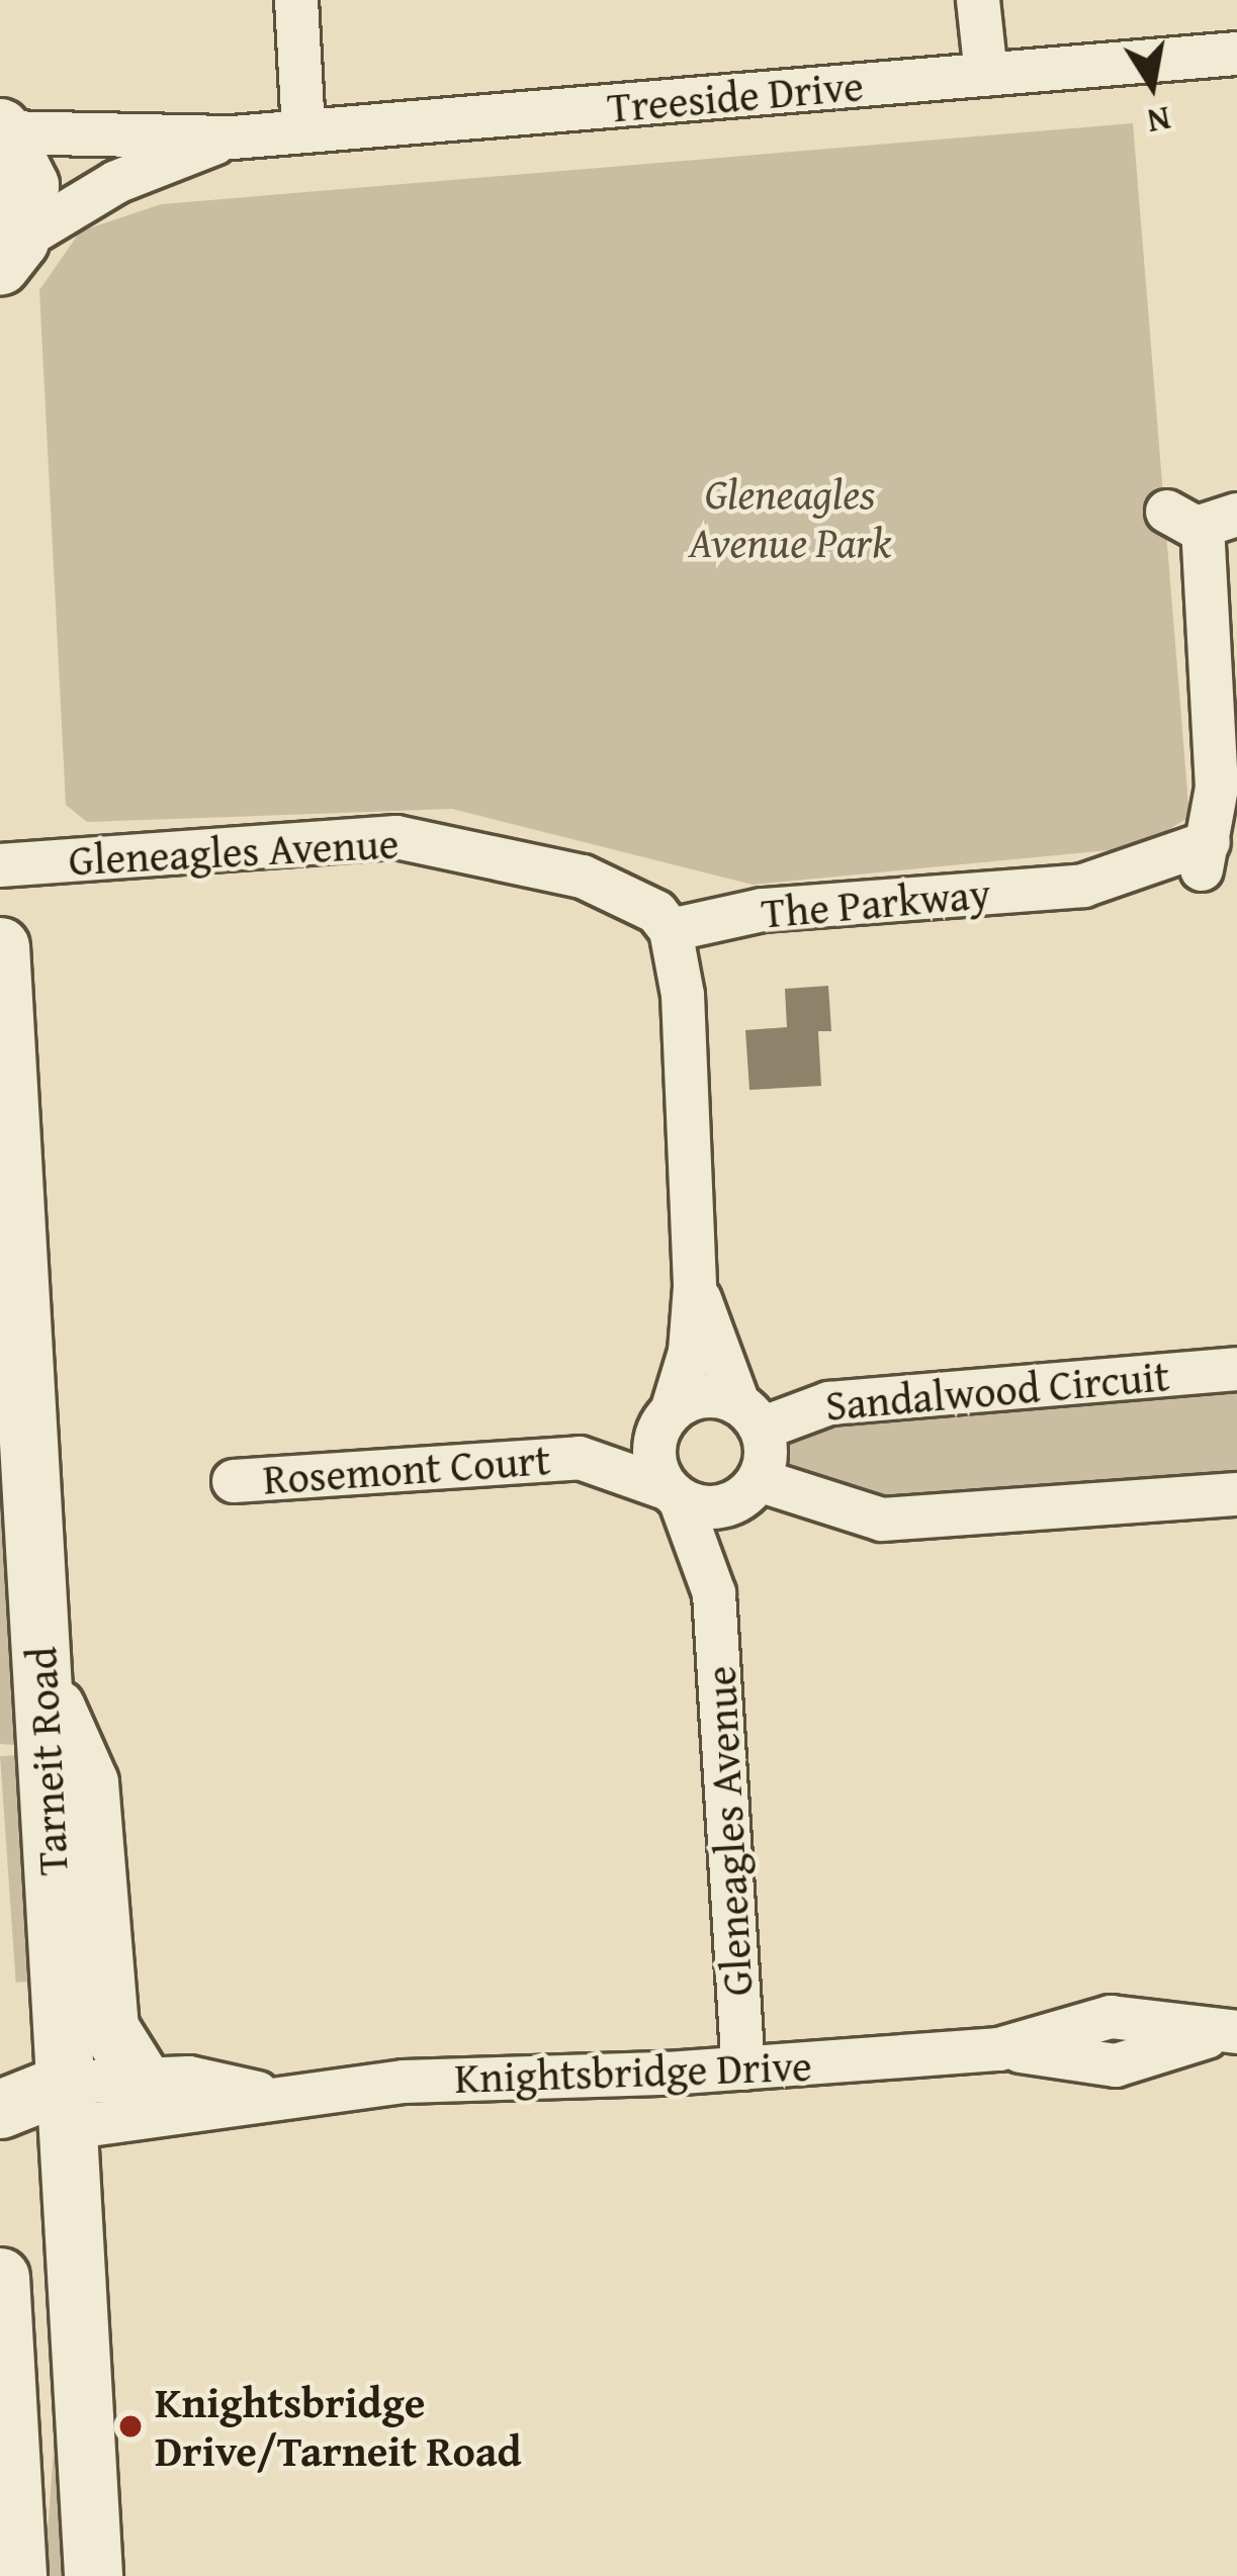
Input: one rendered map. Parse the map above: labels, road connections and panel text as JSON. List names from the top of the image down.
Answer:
{
  "streets": {
    "main road": ["Tarneit Road"],
    "street": [
      "Treeside Drive",
      "Gleneagles Avenue",
      "The Parkway",
      "Sandalwood Circuit",
      "Rosemont Court",
      "Knightsbridge Drive"
    ]
  },
  "crossings": [
    ["Gleneagles Avenue", "The Parkway"],
    ["Gleneagles Avenue", "Sandalwood Circuit"],
    ["Gleneagles Avenue", "Rosemont Court"],
    ["Gleneagles Avenue", "Knightsbridge Drive"],
    ["Sandalwood Circuit", "Rosemont Court"],
    ["Tarneit Road", "Knightsbridge Drive"]
  ],
  "parks": ["Gleneagles Avenue Park"],
  "places": ["Knightsbridge Drive/Tarneit Road"],
  "north": "bottom"
}
